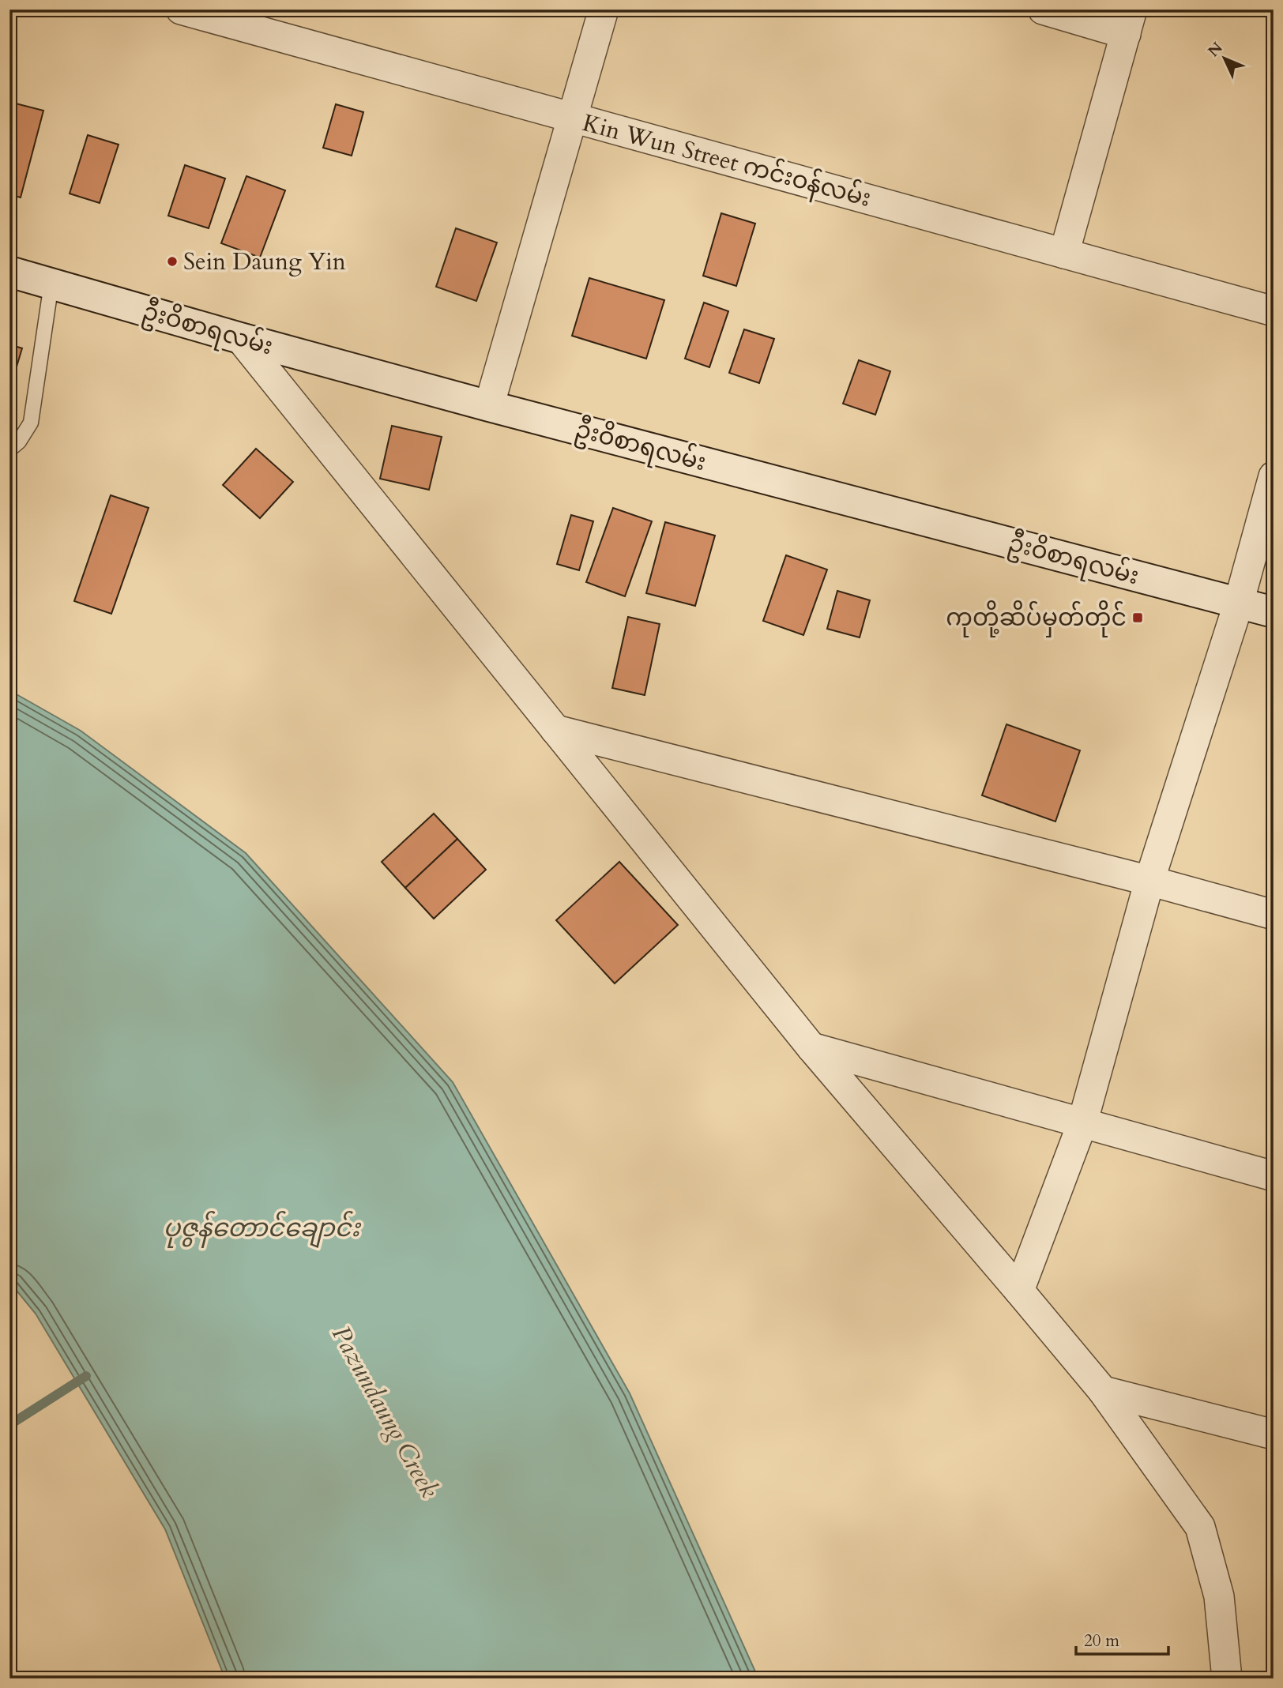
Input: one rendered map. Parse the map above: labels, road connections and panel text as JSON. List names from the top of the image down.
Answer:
{
  "streets": {
    "main road": ["ဦးဝိစာရလမ်း"],
    "street": ["Kin Wun Street ကင်းဝန်လမ်း"]
  },
  "water": ["ပုဇွန်တောင်ချောင်း", "Pazundaung Creek"],
  "places": {
    "other": ["Sein Daung Yin"],
    "transit": ["ကုတို့ဆိပ်မှတ်တိုင်"]
  },
  "scale_bar": "20 m",
  "north": "top left"
}
